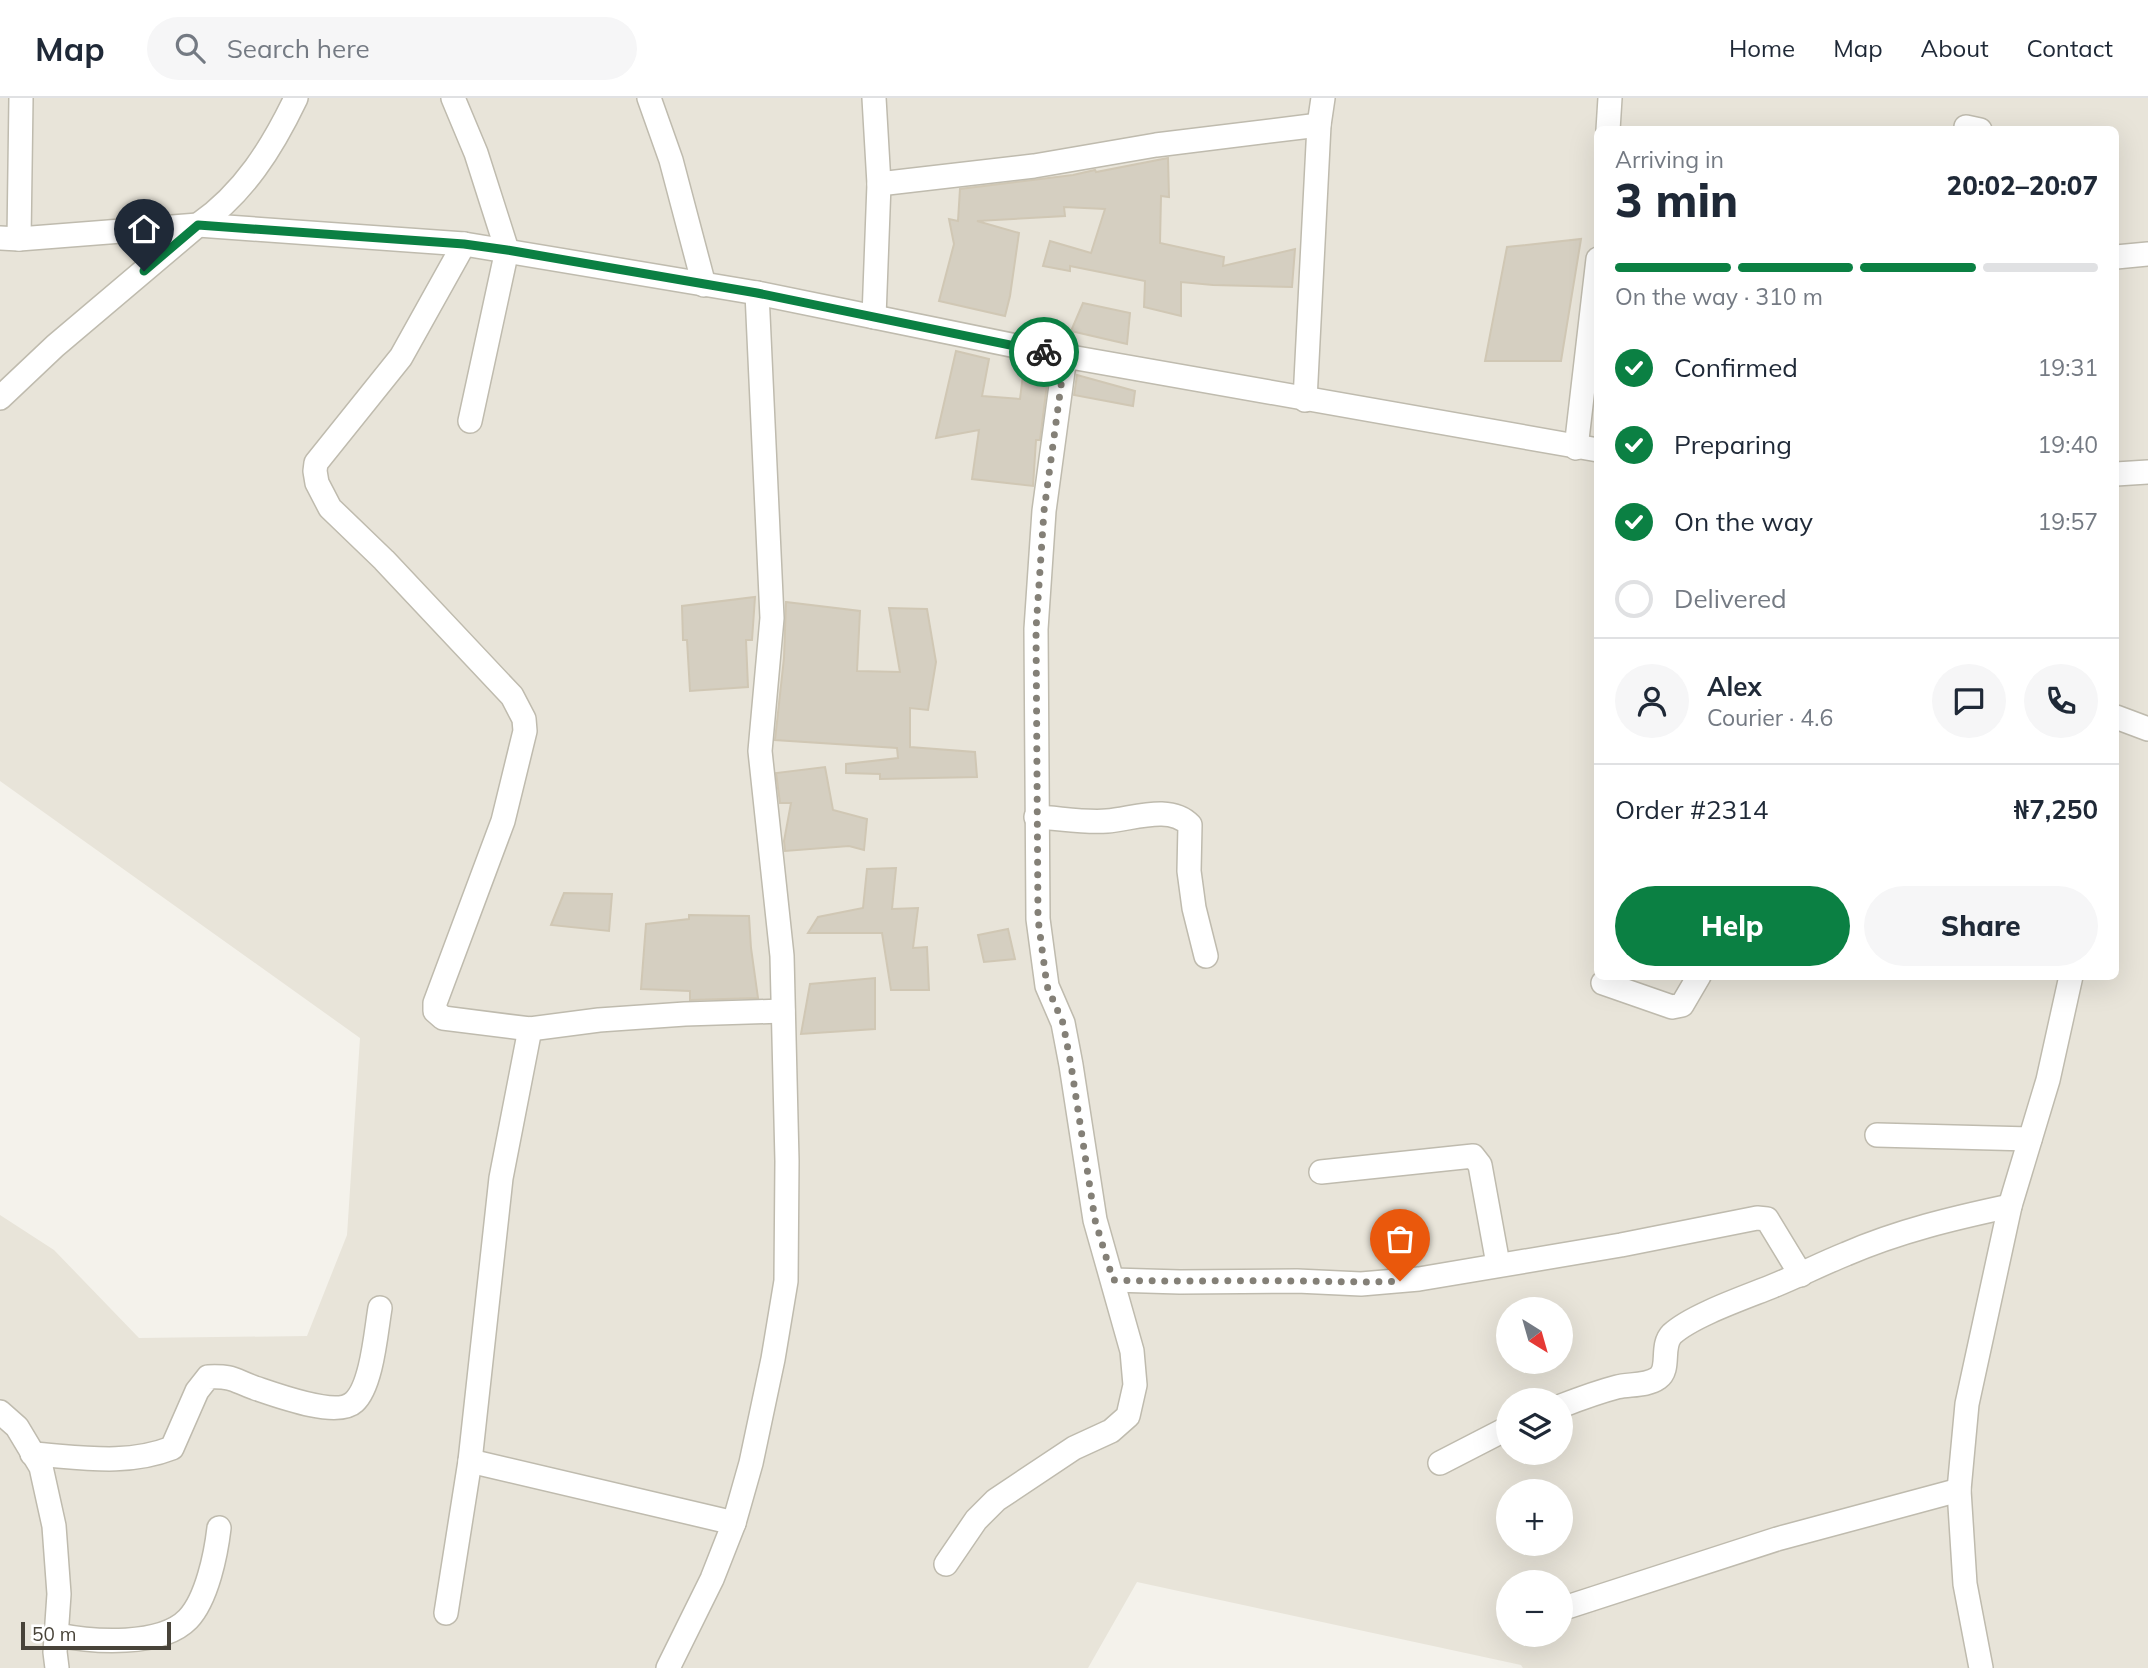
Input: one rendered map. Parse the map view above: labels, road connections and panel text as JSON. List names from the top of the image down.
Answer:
{
  "scale_bar": "50 m",
  "north": "bottom right",
  "page": {
    "header": "Map",
    "search": "Search here",
    "nav": [
      "Home",
      "Map",
      "About",
      "Contact"
    ],
    "heading": ["3 min", "Arriving in", "20:02–20:07"],
    "panel": [
      "Alex",
      "Courier · 4.6",
      "Order #2314",
      "₦7,250"
    ],
    "bar": "On the way · 310 m",
    "list": [
      ["Confirmed", "19:31"],
      ["Preparing", "19:40"],
      ["On the way", "19:57"],
      "Delivered"
    ],
    "buttons": ["Help", "Share"],
    "map_buttons": ["+", "−"],
    "scale": "50 m"
  }
}
